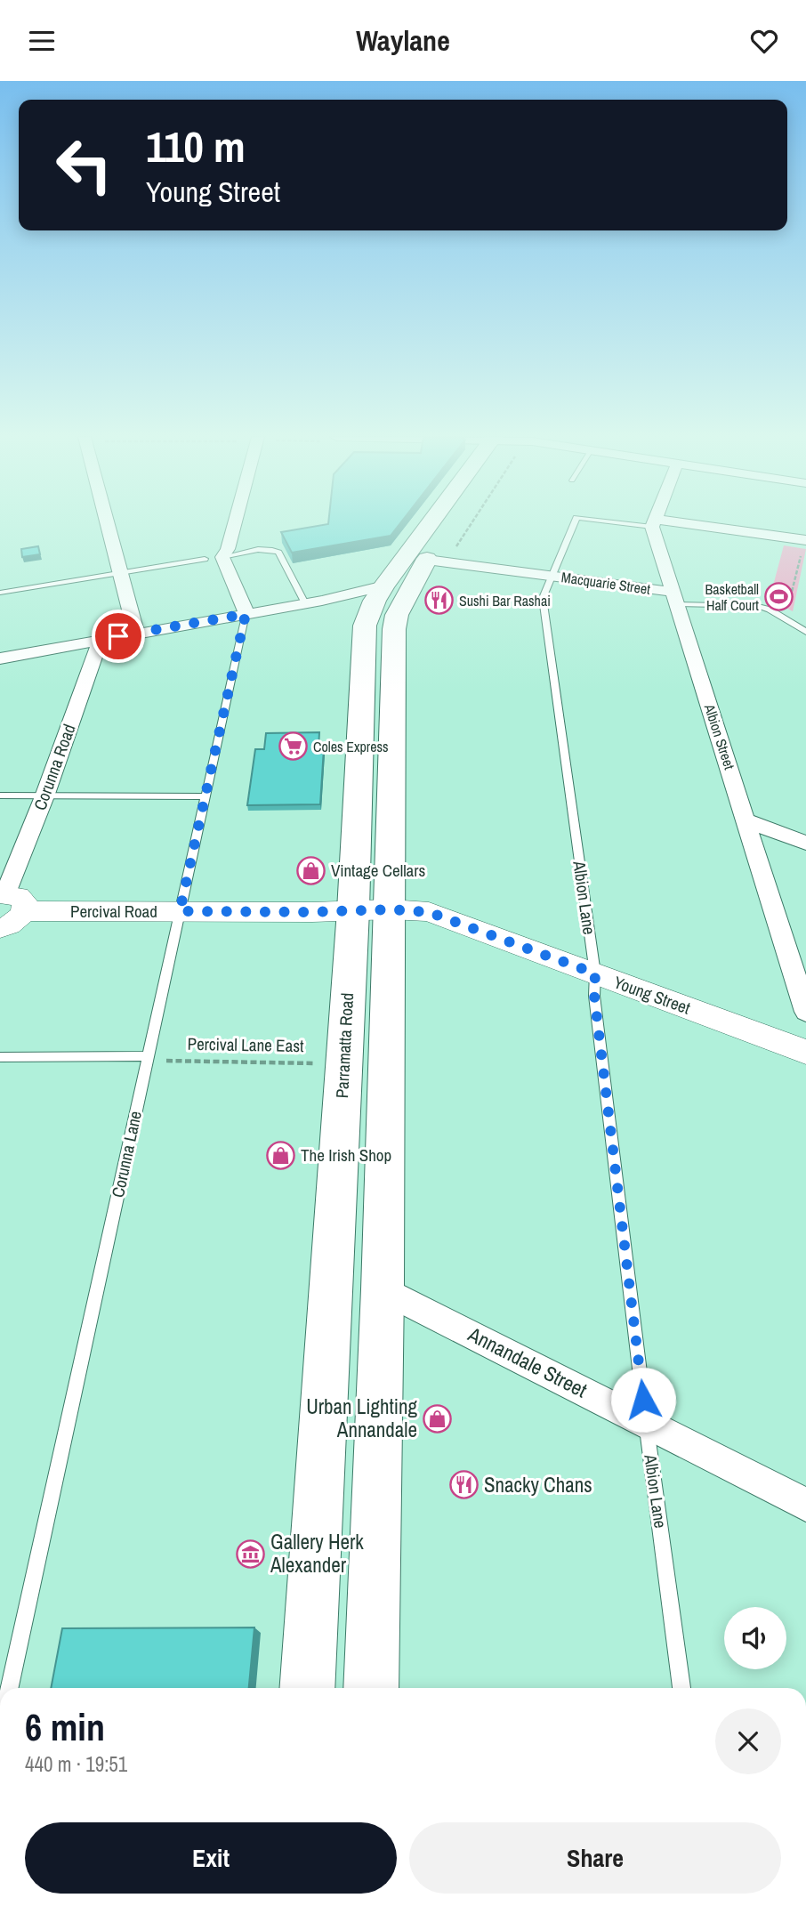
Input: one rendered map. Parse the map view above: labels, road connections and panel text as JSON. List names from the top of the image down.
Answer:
{
  "streets": {
    "highway": ["Parramatta Road"],
    "street": [
      "Macquarie Street",
      "Albion Street",
      "Corunna Road",
      "Percival Road",
      "Young Street",
      "Annandale Street"
    ],
    "lane": ["Albion Lane", "Corunna Lane"],
    "path": ["Percival Lane East"]
  },
  "crossings": [
    ["Macquarie Street", "Albion Street"],
    ["Macquarie Street", "Albion Lane"],
    ["Macquarie Street", "Parramatta Road"],
    ["Albion Street", "Albion Lane"],
    ["Albion Lane", "Young Street"],
    ["Albion Lane", "Annandale Street"],
    ["Percival Road", "Young Street"],
    ["Percival Road", "Parramatta Road"],
    ["Percival Road", "Corunna Lane"],
    ["Young Street", "Parramatta Road"],
    ["Percival Lane East", "Parramatta Road"],
    ["Percival Lane East", "Corunna Lane"],
    ["Parramatta Road", "Annandale Street"]
  ],
  "places": {
    "sports": ["Basketball Half Court"],
    "restaurant": ["Sushi Bar Rashai", "Snacky Chans"],
    "supermarket": ["Coles Express"],
    "shop": ["Vintage Cellars", "The Irish Shop", "Urban Lighting Annandale"],
    "museum": ["Gallery Herk Alexander"]
  },
  "page": {
    "header": "Waylane",
    "turn": ["110 m", "Young Street"],
    "heading": ["6 min", "440 m · 19:51"],
    "buttons": ["Exit", "Share"]
  }
}
